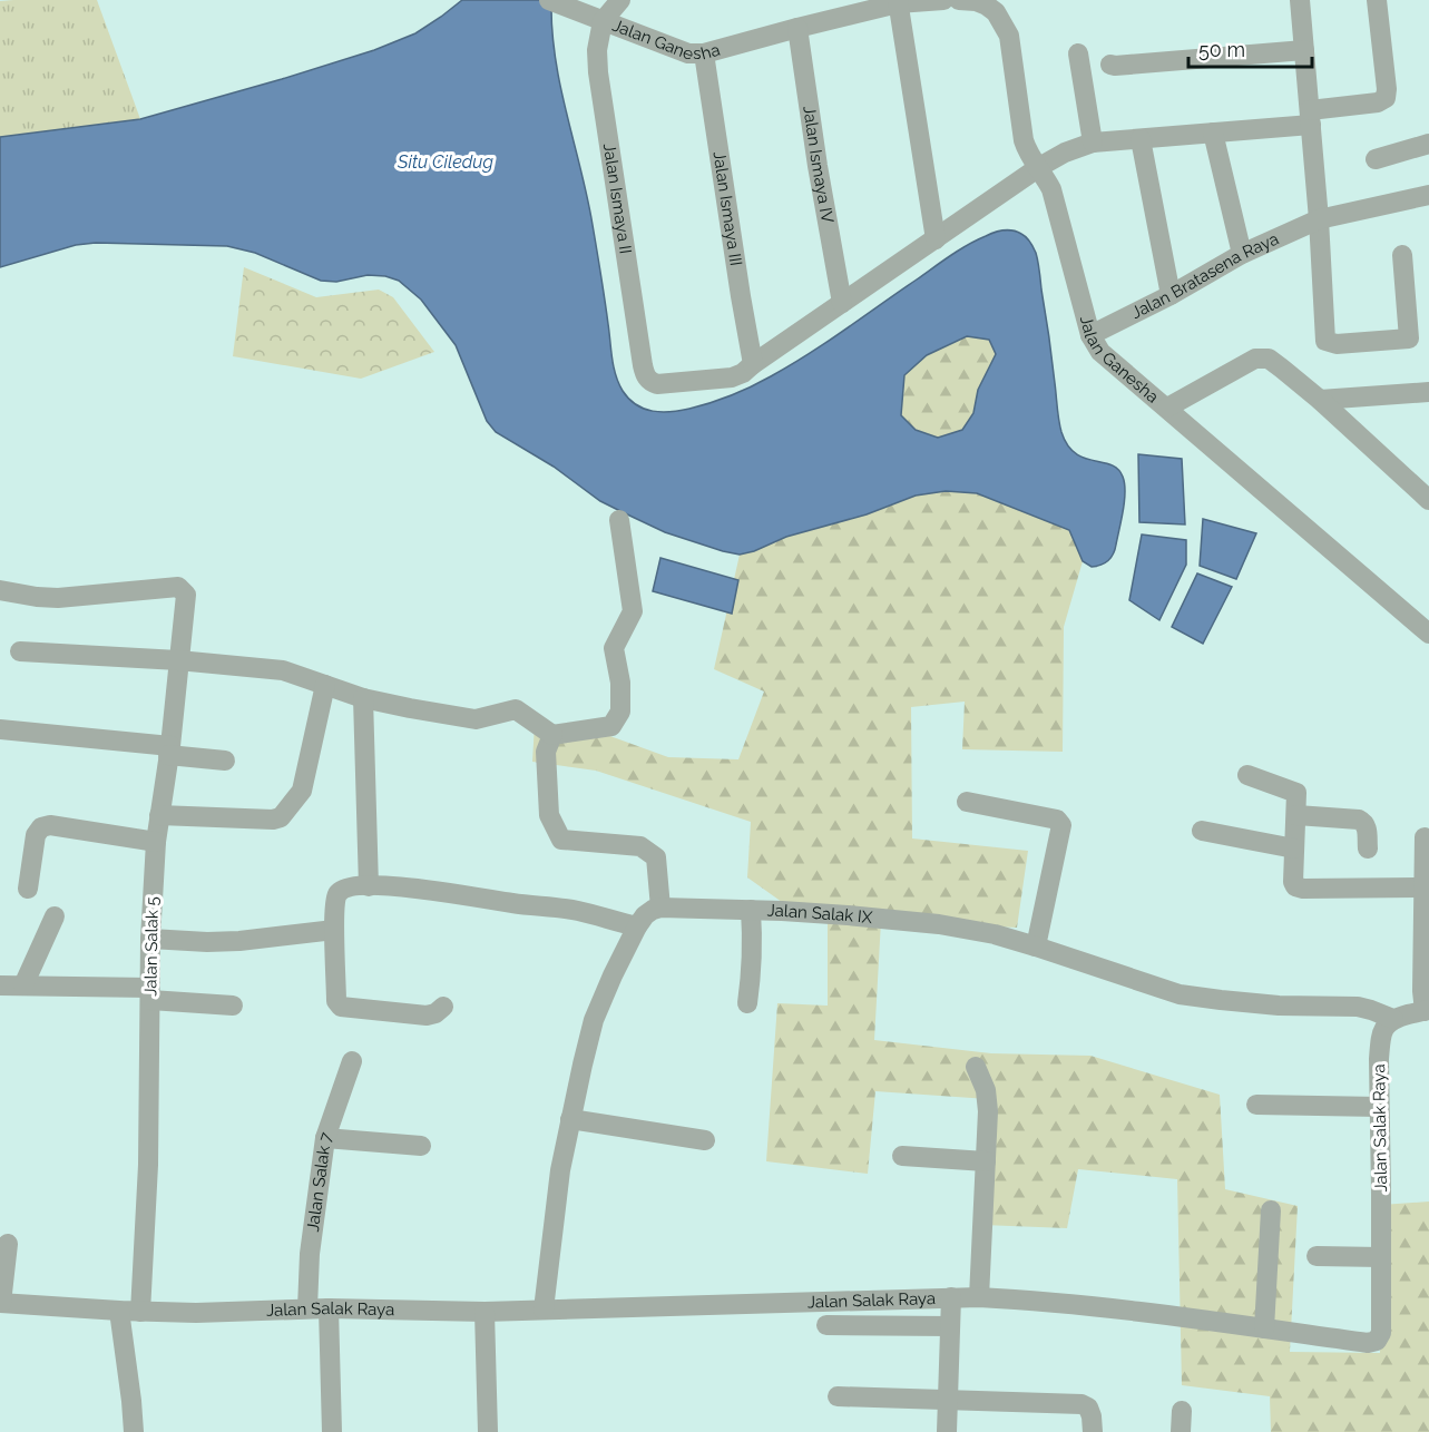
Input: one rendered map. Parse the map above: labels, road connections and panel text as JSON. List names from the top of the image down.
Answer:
{
  "streets": {
    "street": [
      "Jalan Ganesha",
      "Jalan Ismaya IV",
      "Jalan Ismaya II",
      "Jalan Ismaya III",
      "Jalan Bratasena Raya",
      "Jalan Salak IX",
      "Jalan Salak 5",
      "Jalan Salak Raya",
      "Jalan Salak 7"
    ]
  },
  "crossings": [
    ["Jalan Ganesha", "Jalan Ismaya IV"],
    ["Jalan Ganesha", "Jalan Ismaya II"],
    ["Jalan Ganesha", "Jalan Ismaya III"],
    ["Jalan Ganesha", "Jalan Bratasena Raya"],
    ["Jalan Ismaya II", "Jalan Ismaya III"],
    ["Jalan Salak IX", "Jalan Salak Raya"],
    ["Jalan Salak 5", "Jalan Salak Raya"],
    ["Jalan Salak Raya", "Jalan Salak 7"]
  ],
  "water": ["Situ Ciledug"],
  "scale_bar": "50 m"
}
